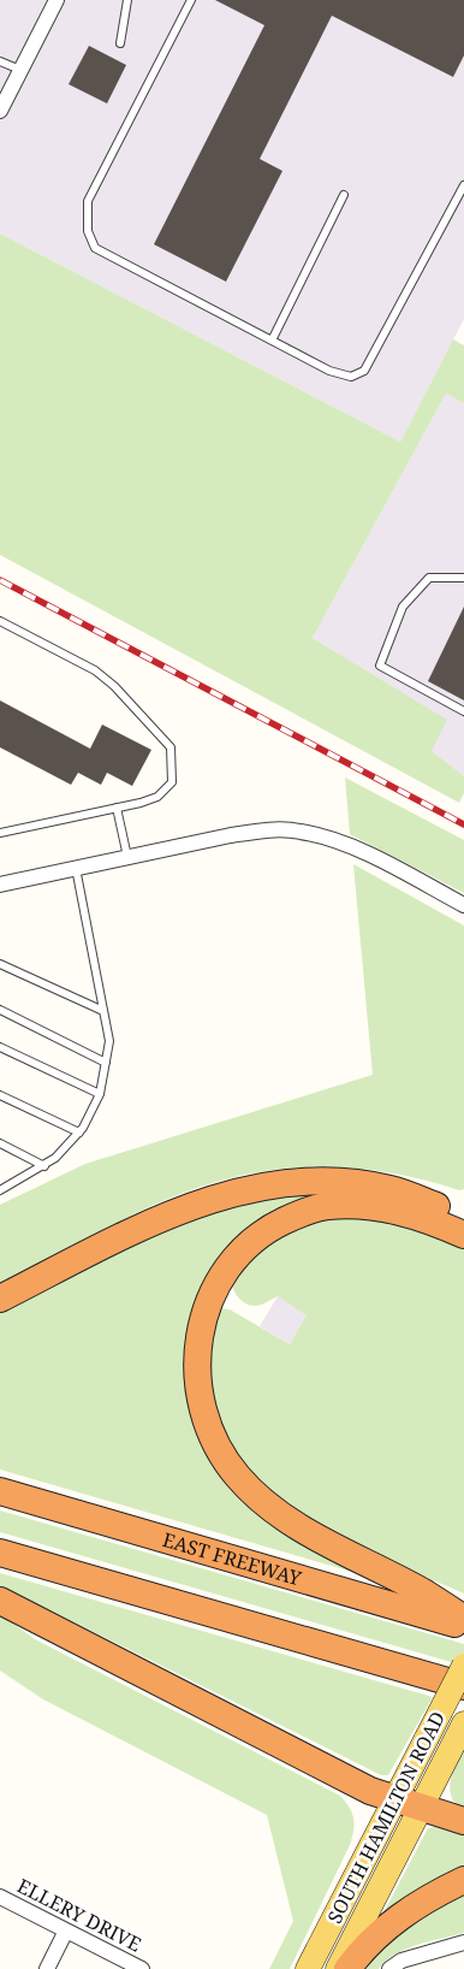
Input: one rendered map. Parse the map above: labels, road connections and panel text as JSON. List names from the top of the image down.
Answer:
{
  "streets": {
    "highway": ["EAST FREEWAY"],
    "main road": ["SOUTH HAMILTON ROAD"],
    "street": ["ELLERY DRIVE"]
  }
}
